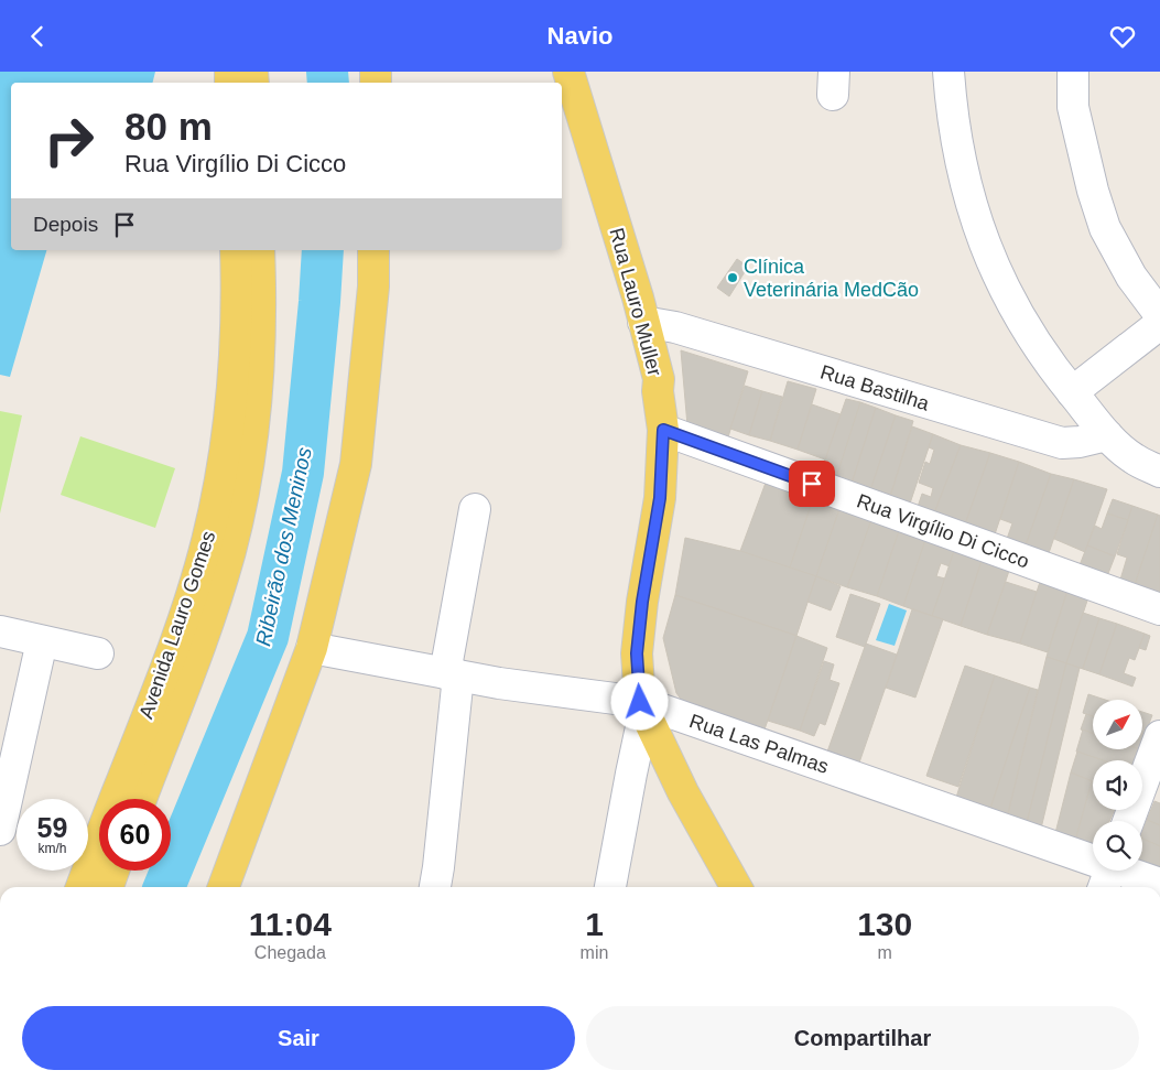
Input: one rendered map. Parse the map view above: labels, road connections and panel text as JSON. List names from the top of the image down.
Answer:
{
  "streets": {
    "main road": ["Rua Lauro Muller", "Avenida Lauro Gomes"],
    "street": ["Rua Bastilha", "Rua Virgílio Di Cicco", "Rua Las Palmas"]
  },
  "crossings": [
    ["Rua Lauro Muller", "Rua Bastilha"],
    ["Rua Lauro Muller", "Rua Virgílio Di Cicco"],
    ["Rua Lauro Muller", "Rua Las Palmas"]
  ],
  "water": ["Ribeirão dos Meninos"],
  "places": ["Clínica Veterinária MedCão"],
  "north": "top right",
  "page": {
    "header": "Navio",
    "turn": ["80 m", "Rua Virgílio Di Cicco"],
    "then": "Depois",
    "speed": "59 km/h",
    "limit": "60",
    "eta": [
      "11:04",
      "Chegada",
      "1",
      "min",
      "130",
      "m"
    ],
    "buttons": ["Sair", "Compartilhar"]
  }
}
